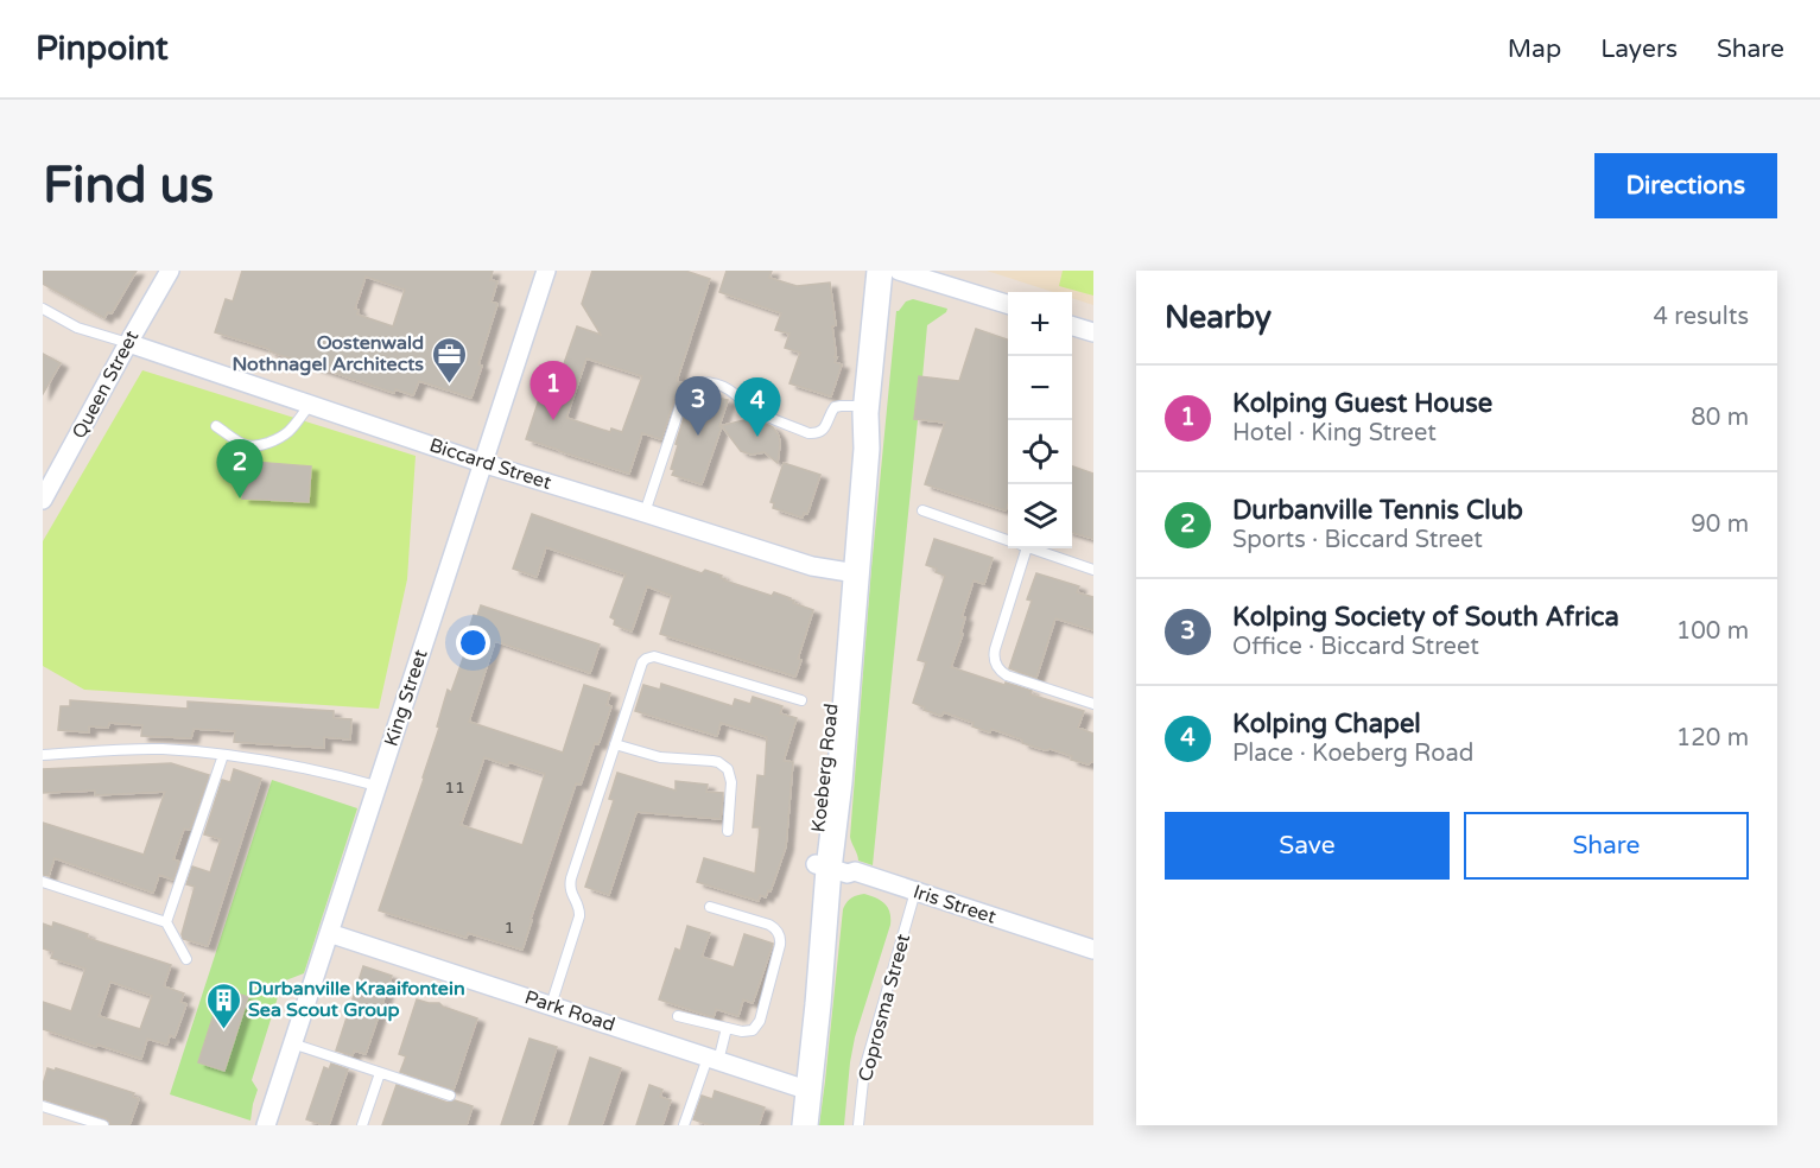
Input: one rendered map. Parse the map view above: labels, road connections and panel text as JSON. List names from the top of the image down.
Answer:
{
  "streets": {
    "main road": ["Koeberg Road"],
    "street": [
      "Queen Street",
      "Biccard Street",
      "King Street",
      "Iris Street",
      "Park Road"
    ],
    "lane": ["Coprosma Street"]
  },
  "crossings": [
    ["Queen Street", "Biccard Street"],
    ["Biccard Street", "King Street"],
    ["Biccard Street", "Koeberg Road"],
    ["King Street", "Park Road"],
    ["Koeberg Road", "Iris Street"],
    ["Koeberg Road", "Park Road"],
    ["Iris Street", "Coprosma Street"]
  ],
  "places": {
    "office": ["Oostenwald Nothnagel Architects"],
    "building": ["Durbanville Kraaifontein Sea Scout Group"]
  },
  "house_numbers": ["11", "1"],
  "page": {
    "header": "Pinpoint",
    "nav": ["Map", "Layers", "Share"],
    "buttons": [
      "Directions",
      ["Save", "Share"]
    ],
    "title": "Find us",
    "heading": ["Nearby", "4 results"],
    "map_buttons": ["+", "−"],
    "pins": [
      "1",
      "3",
      "4",
      "2"
    ],
    "list": [
      {
        "mark": "1",
        "name": "Kolping Guest House",
        "note": "Hotel · King Street",
        "value": "80 m"
      },
      {
        "mark": "2",
        "name": "Durbanville Tennis Club",
        "note": "Sports · Biccard Street",
        "value": "90 m"
      },
      {
        "mark": "3",
        "name": "Kolping Society of South Africa",
        "note": "Office · Biccard Street",
        "value": "100 m"
      },
      {
        "mark": "4",
        "name": "Kolping Chapel",
        "note": "Place · Koeberg Road",
        "value": "120 m"
      }
    ]
  }
}
